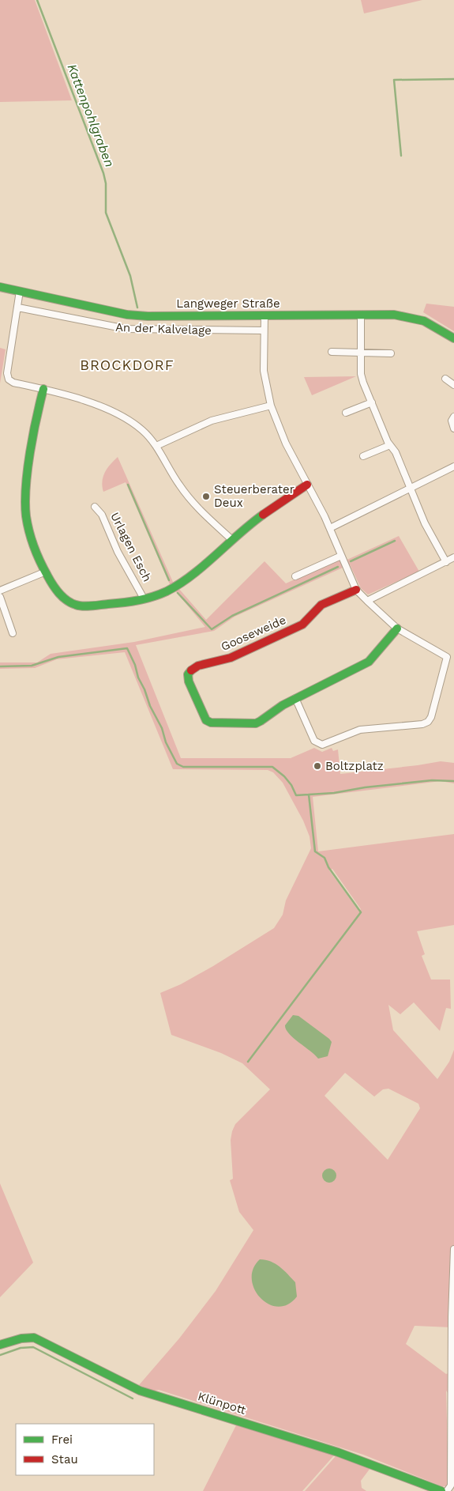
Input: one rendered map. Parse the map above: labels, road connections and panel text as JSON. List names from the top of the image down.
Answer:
{
  "streets": {
    "street": [
      "Langweger Straße",
      "An der Kalvelage",
      "Urlagen Esch",
      "Gooseweide",
      "Klünpott"
    ]
  },
  "districts": ["BROCKDORF"],
  "water": ["Kattenpohlgraben"],
  "places": ["Steuerberater Deux", "Boltzplatz"],
  "legend": ["Frei", "Stau"]
}
